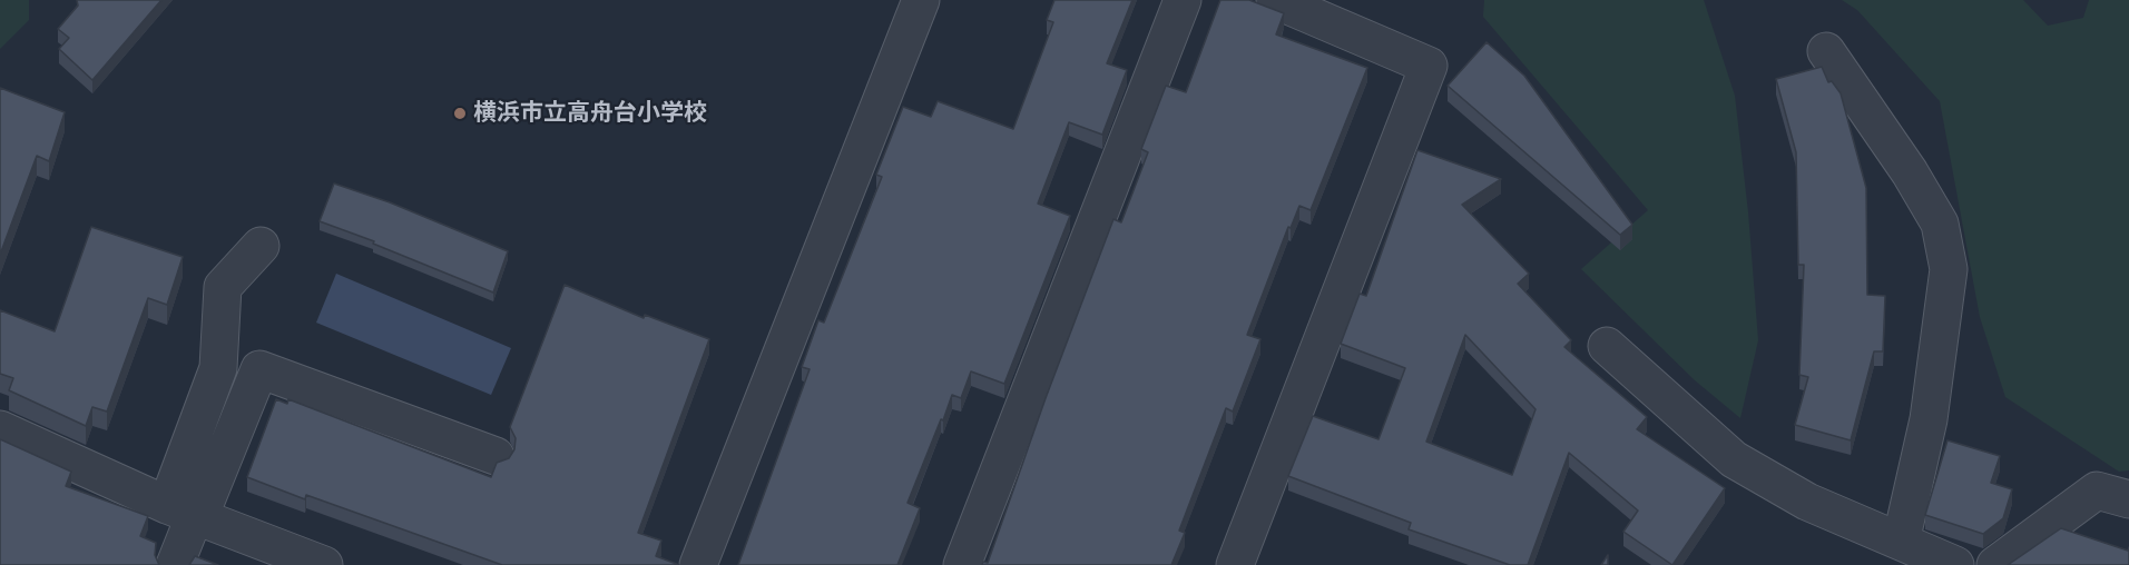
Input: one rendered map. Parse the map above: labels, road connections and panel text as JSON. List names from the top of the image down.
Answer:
{
  "places": ["横浜市立高舟台小学校"]
}
